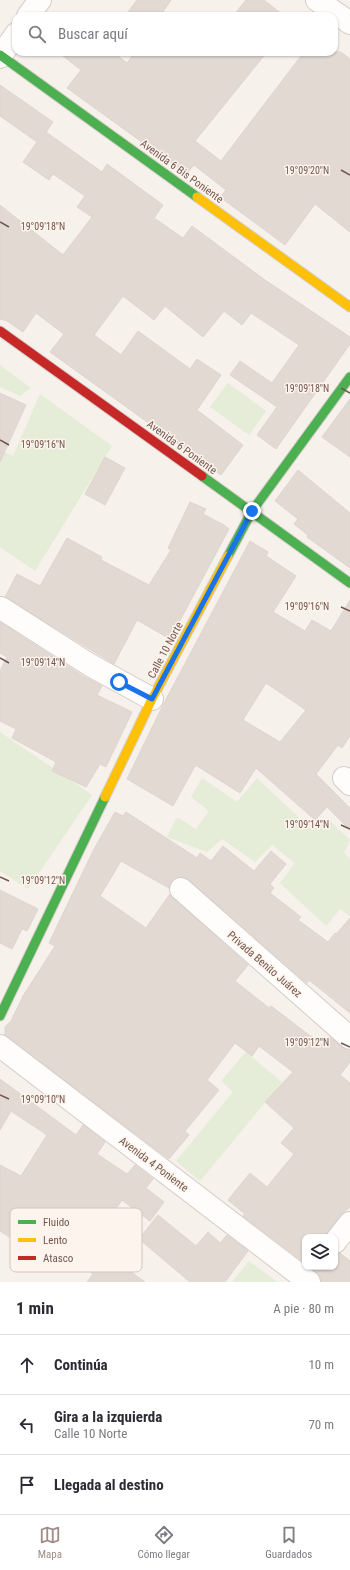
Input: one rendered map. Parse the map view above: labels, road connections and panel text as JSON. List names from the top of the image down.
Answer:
{
  "streets": {
    "street": [
      "Avenida 6 Bis Poniente",
      "Avenida 6 Poniente",
      "Calle 10 Norte",
      "Privada Benito Juárez",
      "Avenida 4 Poniente"
    ]
  },
  "crossings": [
    ["Avenida 6 Poniente", "Calle 10 Norte"]
  ],
  "legend": ["Fluido", "Lento", "Atasco"],
  "page": {
    "search": "Buscar aquí",
    "heading": ["1 min", "A pie · 80 m"],
    "list": [
      ["Continúa", "10 m"],
      ["Gira a la izquierda", "Calle 10 Norte", "70 m"],
      "Llegada al destino"
    ],
    "nav": ["Mapa", "Cómo llegar", "Guardados"]
  },
  "coordinates": [
    "19°09'20\"N",
    "19°09'18\"N",
    "19°09'16\"N",
    "19°09'14\"N",
    "19°09'12\"N",
    "19°09'10\"N"
  ]
}
